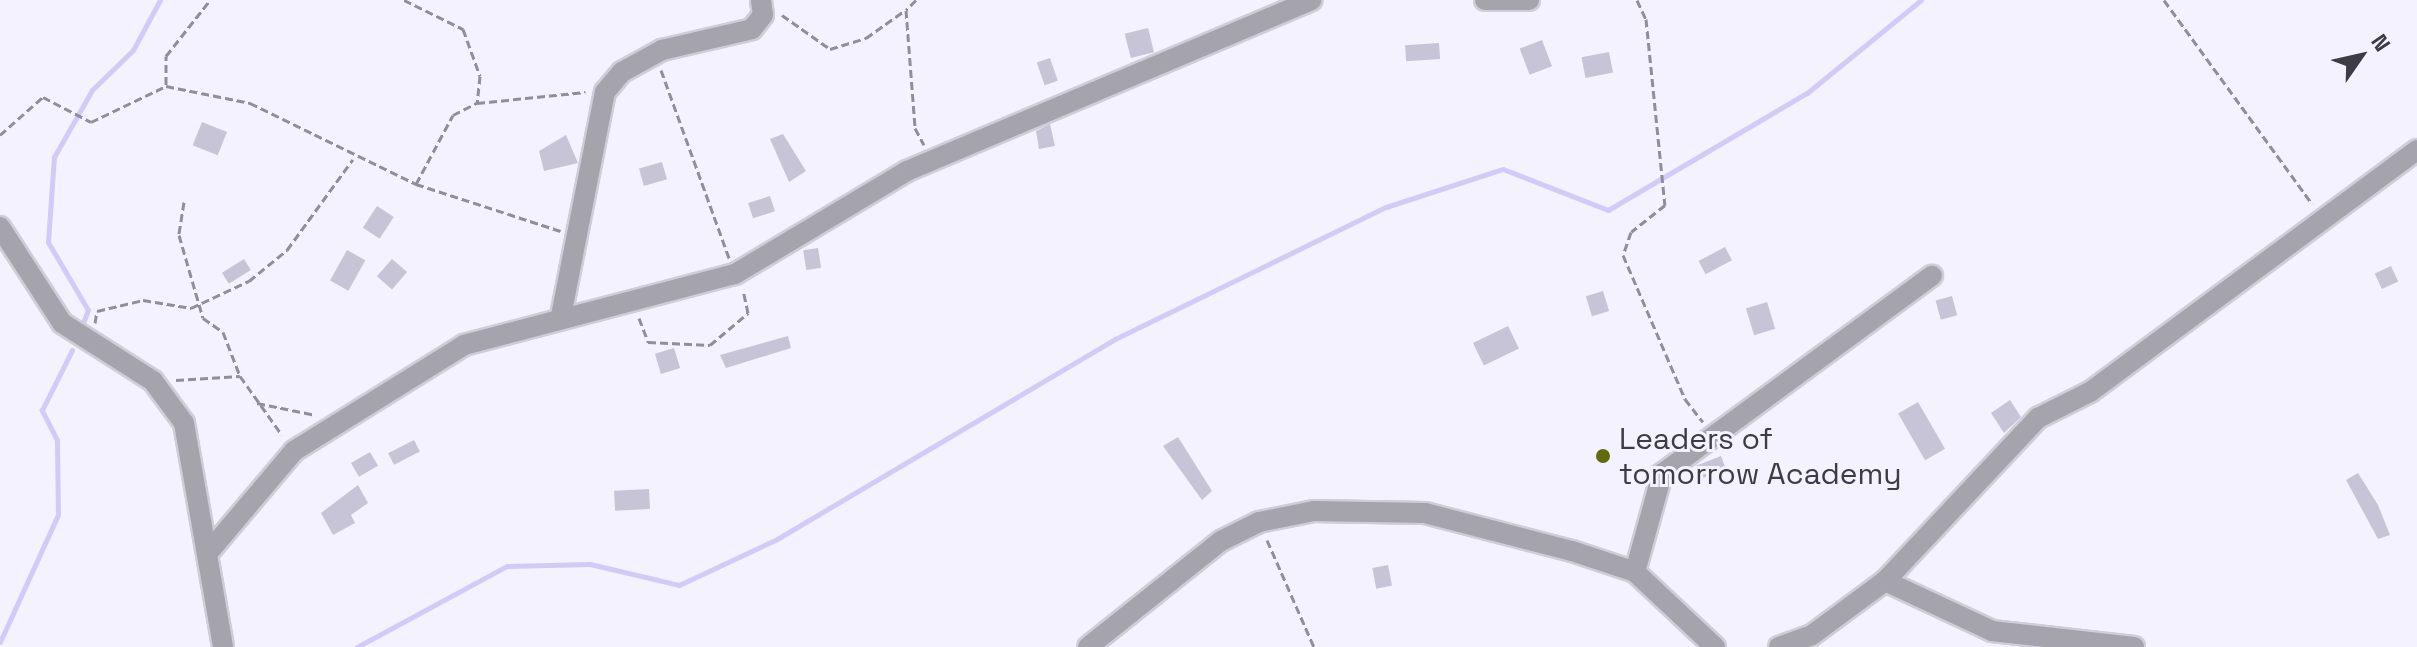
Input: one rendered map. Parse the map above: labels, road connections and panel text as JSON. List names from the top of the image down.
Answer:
{
  "places": ["Leaders of tomorrow Academy"],
  "north": "top right"
}
